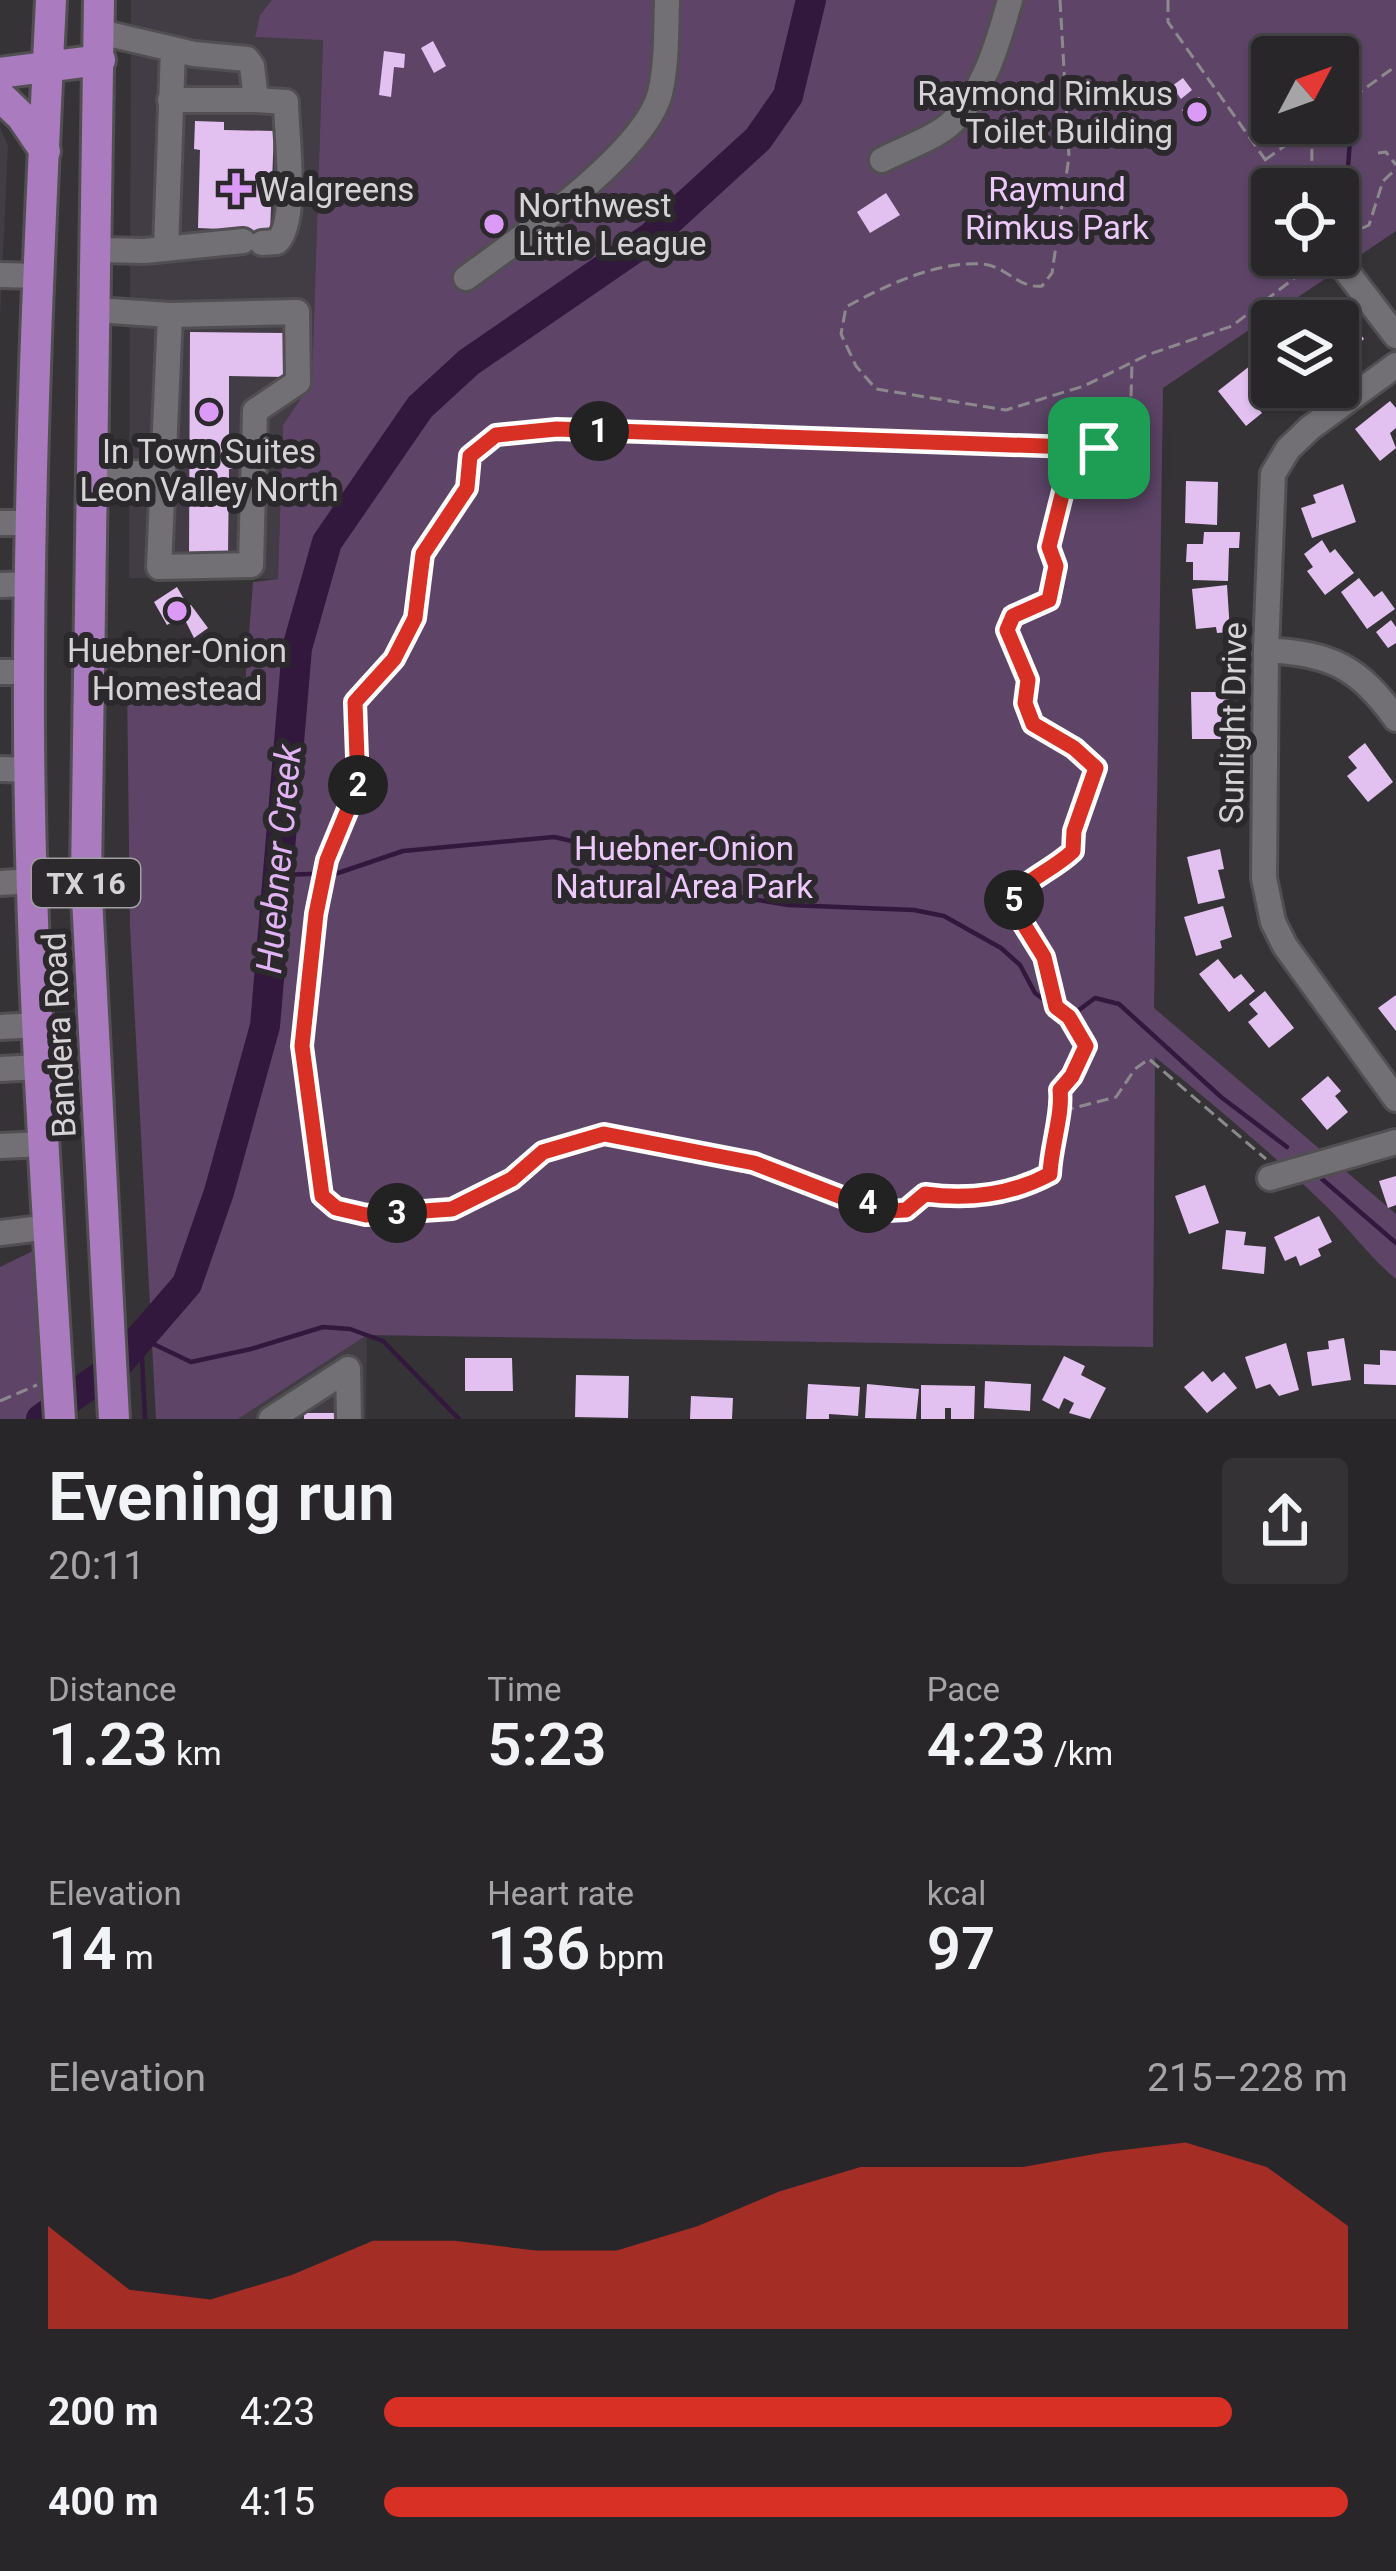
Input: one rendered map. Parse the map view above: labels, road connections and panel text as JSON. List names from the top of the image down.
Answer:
{
  "streets": {
    "main road": ["TX 16", "Bandera Road"],
    "street": ["Sunlight Drive"]
  },
  "water": ["Huebner Creek"],
  "parks": ["Raymund Rimkus Park", "Huebner-Onion Natural Area Park"],
  "places": {
    "other": [
      "Raymond Rimkus Toilet Building",
      "Northwest Little League",
      "In Town Suites Leon Valley North",
      "Huebner-Onion Homestead"
    ],
    "health": ["Walgreens"]
  },
  "north": "top right",
  "page": {
    "pins": [
      "1",
      "2",
      "5",
      "4",
      "3"
    ],
    "heading": ["Evening run", "20:11"],
    "stats": [
      ["Distance", "1.23 km"],
      ["Time", "5:23"],
      ["Pace", "4:23 /km"],
      ["Elevation", "14 m"],
      ["Heart rate", "136 bpm"],
      ["kcal", "97"]
    ],
    "chart": ["Elevation", "215–228 m"],
    "list": [
      {
        "name": "200 m",
        "note": "4:23"
      },
      {
        "name": "400 m",
        "note": "4:15"
      }
    ]
  }
}
